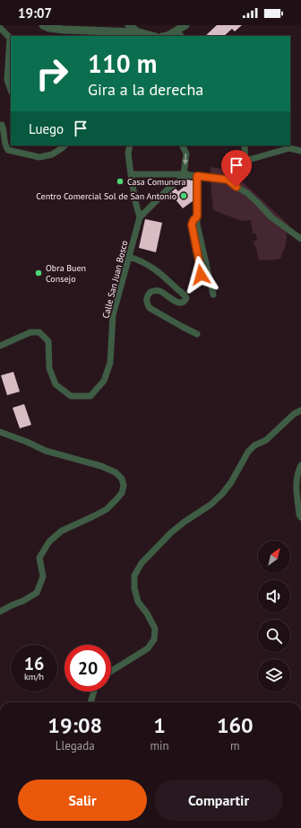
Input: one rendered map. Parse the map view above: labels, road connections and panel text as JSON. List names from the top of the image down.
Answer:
{
  "streets": {
    "street": ["Calle San Juan Bosco"]
  },
  "places": ["Casa Comunera", "Centro Comercial Sol de San Antonio", "Obra Buen Consejo"],
  "north": "top right",
  "page": {
    "status": "19:07",
    "turn": ["110 m", "Gira a la derecha"],
    "then": "Luego",
    "speed": "16 km/h",
    "limit": "20",
    "eta": [
      "19:08",
      "Llegada",
      "1",
      "min",
      "160",
      "m"
    ],
    "buttons": ["Salir", "Compartir"]
  }
}
